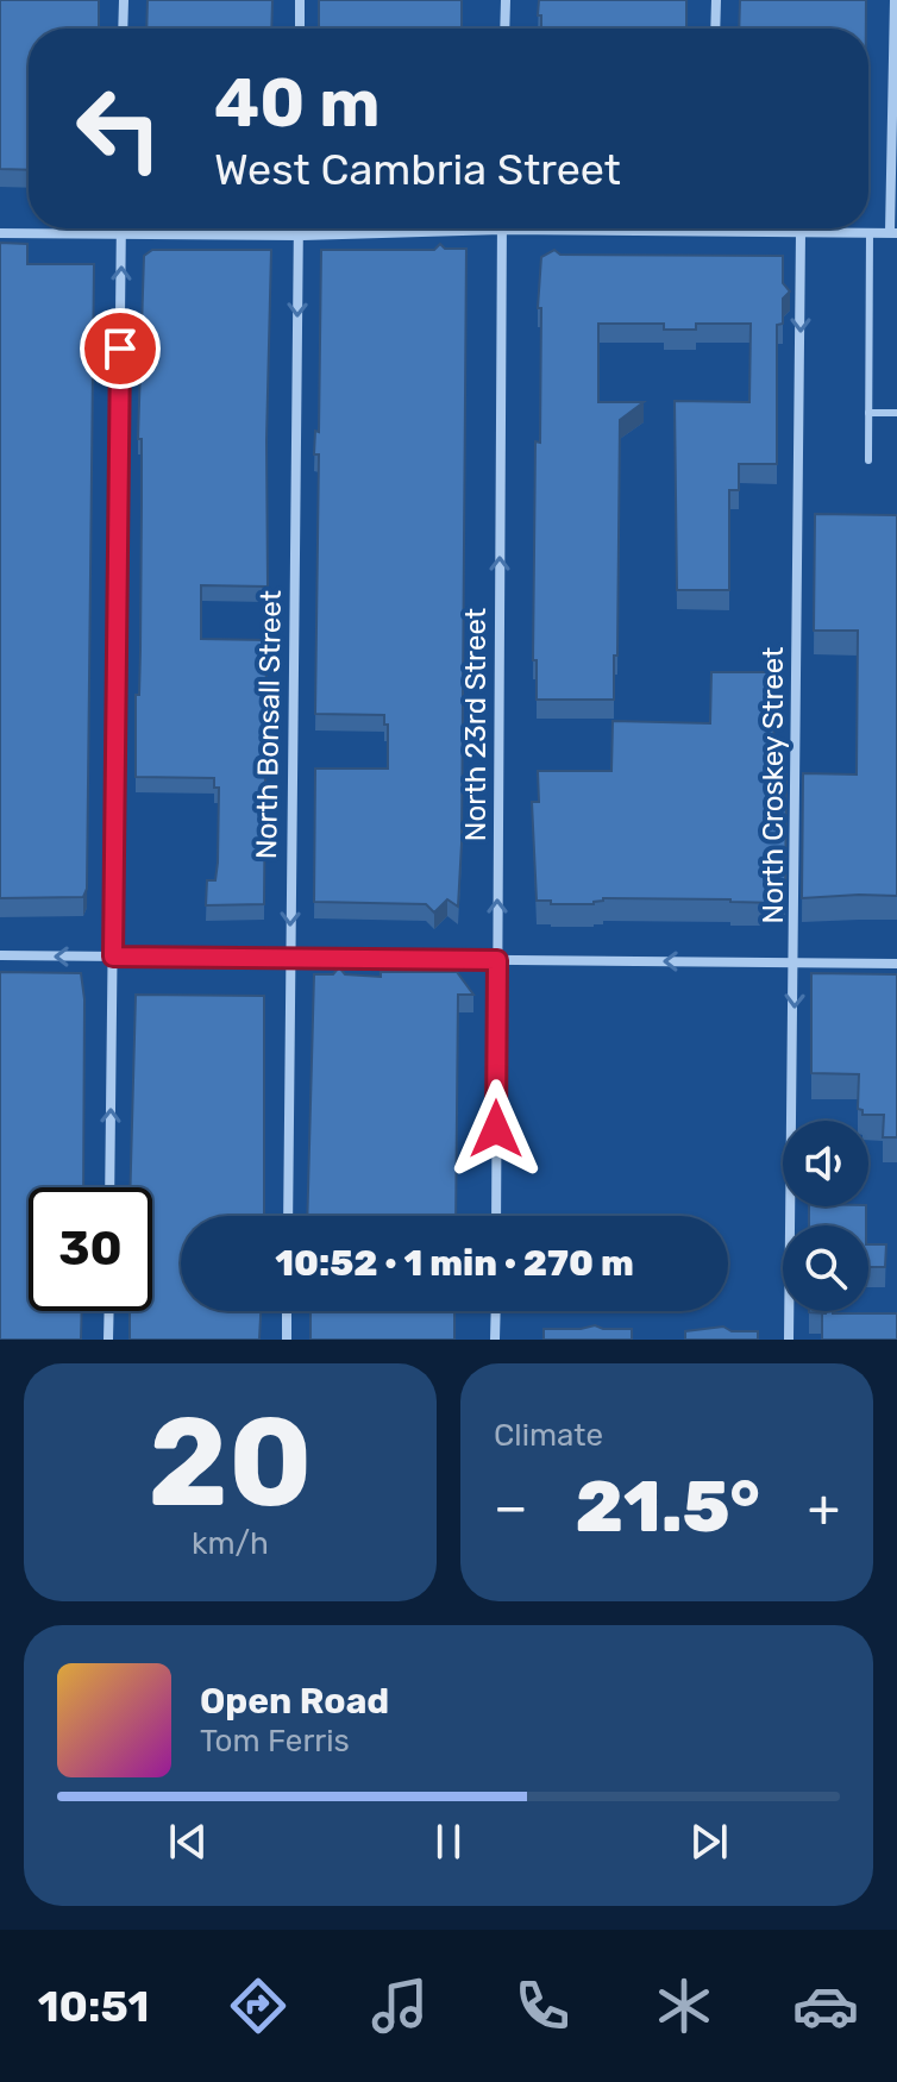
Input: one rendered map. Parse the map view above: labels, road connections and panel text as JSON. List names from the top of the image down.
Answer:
{
  "streets": {
    "street": ["North Bonsall Street", "North 23rd Street", "North Croskey Street"]
  },
  "one_way": ["North Bonsall Street", "North 23rd Street", "North Croskey Street"],
  "page": {
    "turn": ["40 m", "West Cambria Street"],
    "limit": "30",
    "trip": "10:52 · 1 min · 270 m",
    "tile": [
      ["20", "km/h"],
      "Climate"
    ],
    "heat": ["−", "21.5°", "+"],
    "song": ["Open Road", "Tom Ferris"],
    "tabs": "10:51"
  }
}
